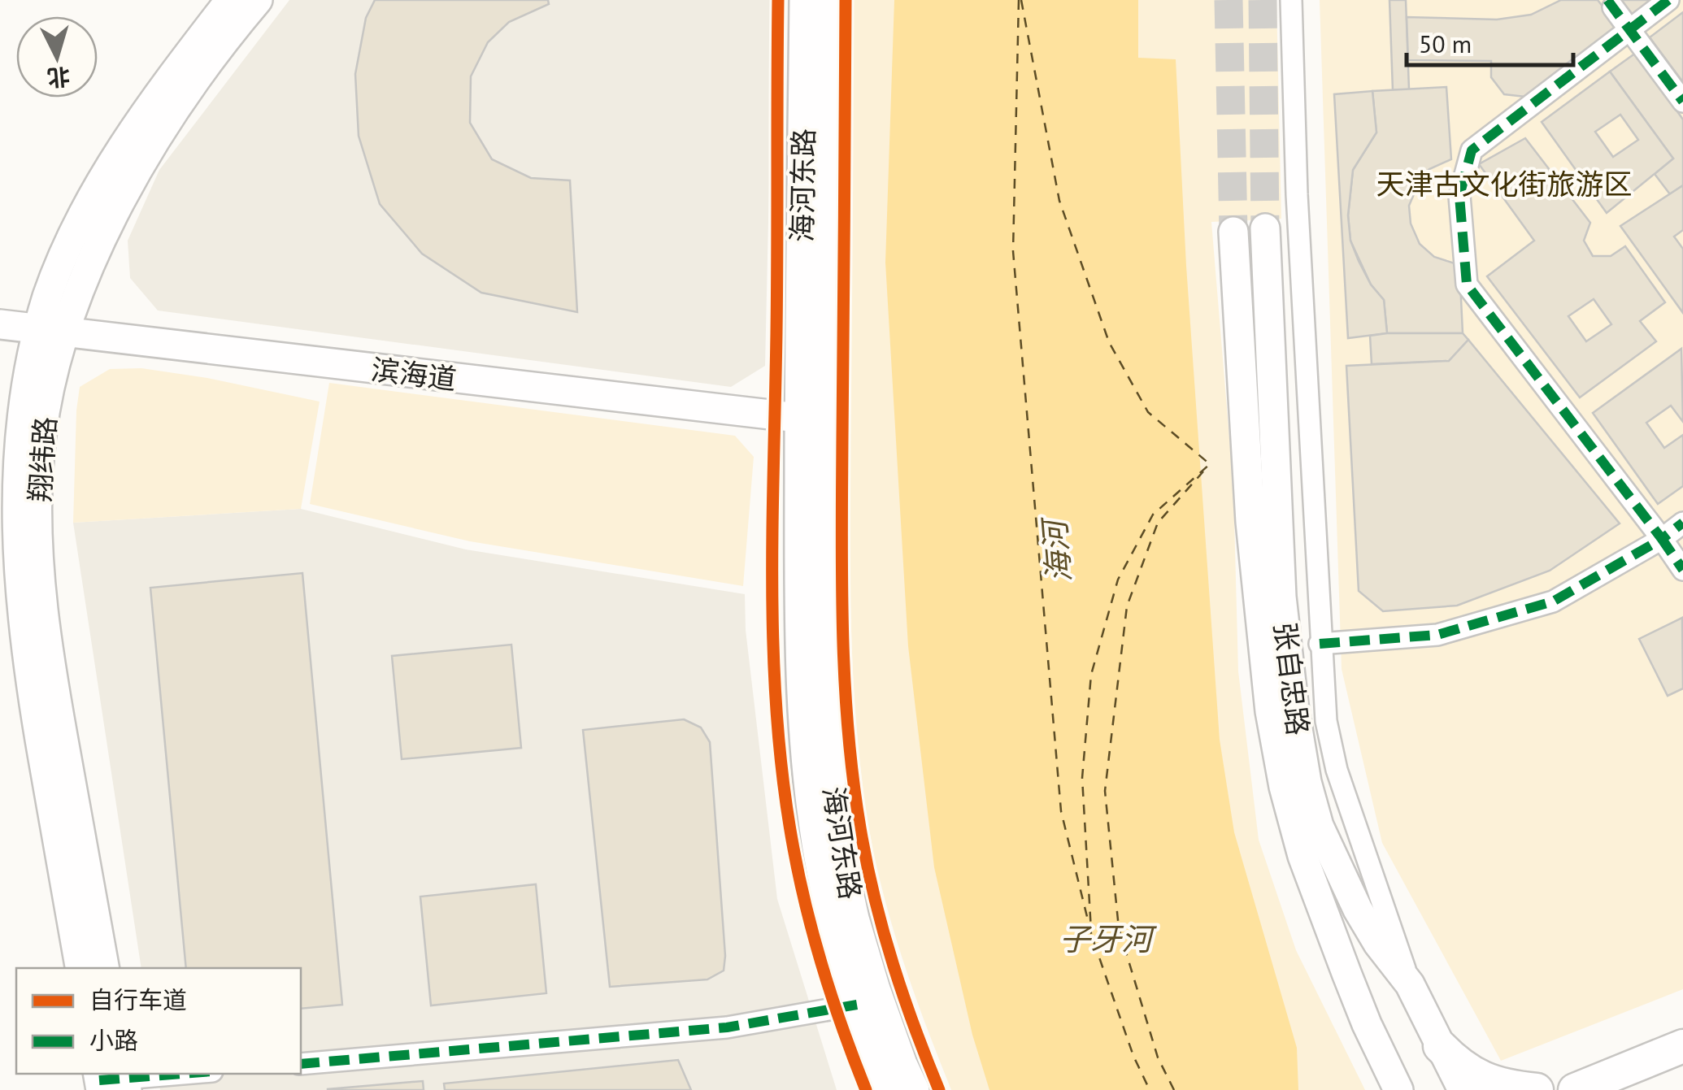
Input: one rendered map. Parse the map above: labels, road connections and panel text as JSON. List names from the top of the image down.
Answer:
{
  "streets": {
    "street": [
      "海河东路",
      "滨海道",
      "翔纬路",
      "张自忠路"
    ]
  },
  "crossings": [
    ["海河东路", "滨海道"],
    ["滨海道", "翔纬路"]
  ],
  "water": ["海河", "子牙河"],
  "parks": ["天津古文化街旅游区"],
  "legend": ["自行车道", "小路"],
  "scale_bar": "50 m",
  "north": "bottom"
}
